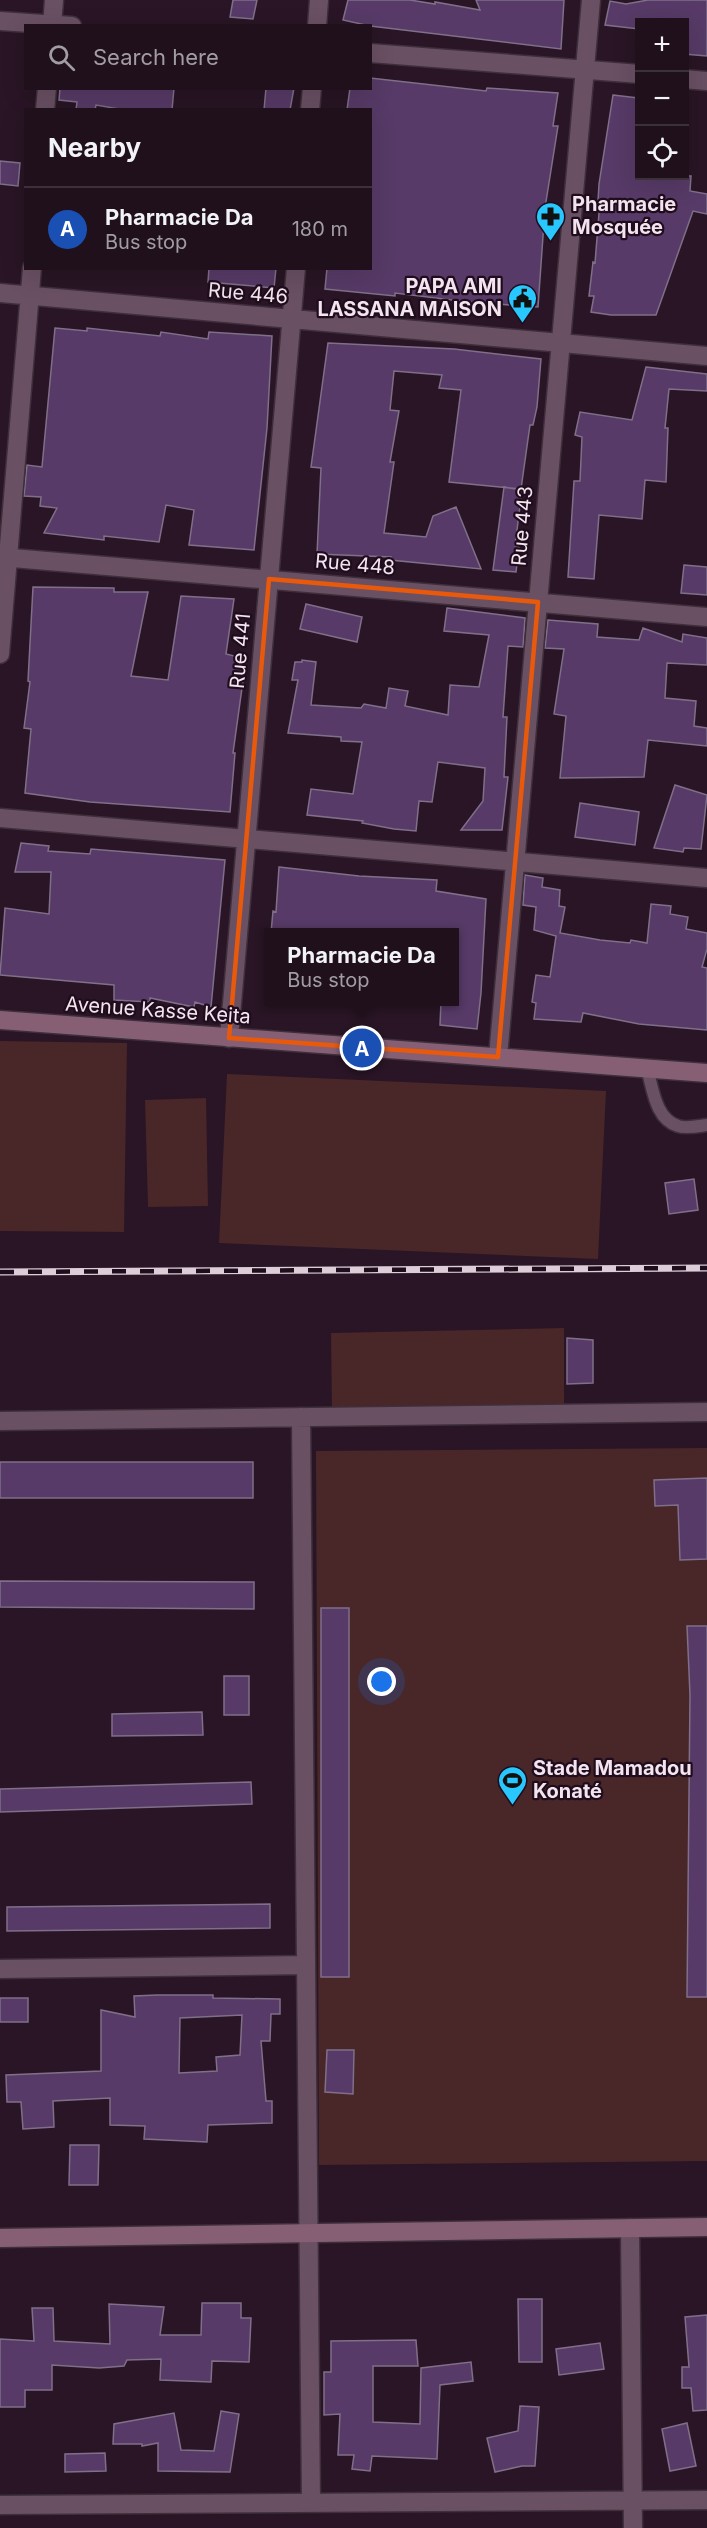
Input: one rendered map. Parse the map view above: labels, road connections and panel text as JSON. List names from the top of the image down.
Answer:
{
  "streets": {
    "main road": ["Avenue Kasse Keita"],
    "street": [
      "Rue 446",
      "Rue 443",
      "Rue 448",
      "Rue 441"
    ]
  },
  "crossings": [
    ["Rue 446", "Rue 443"],
    ["Rue 446", "Rue 441"],
    ["Rue 443", "Rue 448"],
    ["Rue 443", "Avenue Kasse Keita"],
    ["Rue 448", "Rue 441"],
    ["Rue 441", "Avenue Kasse Keita"]
  ],
  "places": {
    "pharmacy": ["Pharmacie Mosquée"],
    "public building": ["PAPA AMI LASSANA MAISON"],
    "sports": ["Stade Mamadou Konaté"]
  },
  "page": {
    "map_buttons": ["+", "−"],
    "search": "Search here",
    "heading": "Nearby",
    "list": [
      {
        "mark": "A",
        "name": "Pharmacie Da",
        "note": "Bus stop",
        "value": "180 m"
      }
    ],
    "popup": ["Pharmacie Da", "Bus stop"],
    "pins": "A"
  }
}
